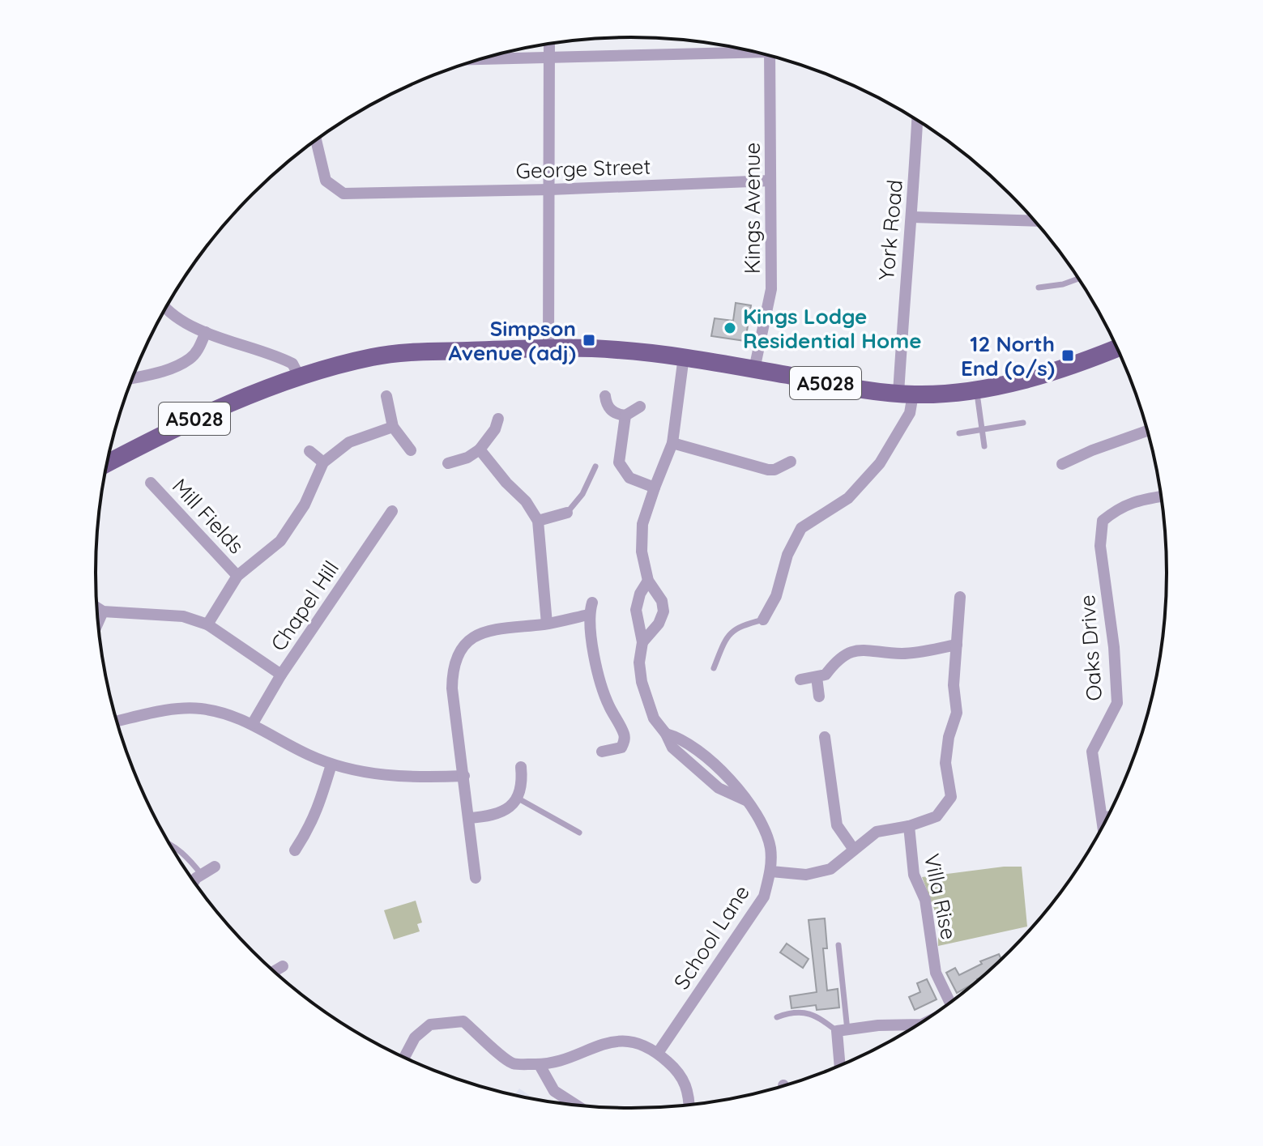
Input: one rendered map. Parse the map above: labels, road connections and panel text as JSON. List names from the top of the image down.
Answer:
{
  "streets": {
    "main road": ["A5028"],
    "street": [
      "George Street",
      "Kings Avenue",
      "York Road",
      "Mill Fields",
      "Chapel Hill",
      "Oaks Drive",
      "Villa Rise",
      "School Lane"
    ]
  },
  "crossings": [
    ["George Street", "Kings Avenue"],
    ["Kings Avenue", "A5028"],
    ["York Road", "A5028"]
  ],
  "places": {
    "other": ["Kings Lodge Residential Home"],
    "transit": ["Simpson Avenue (adj)", "12 North End (o/s)"]
  }
}
